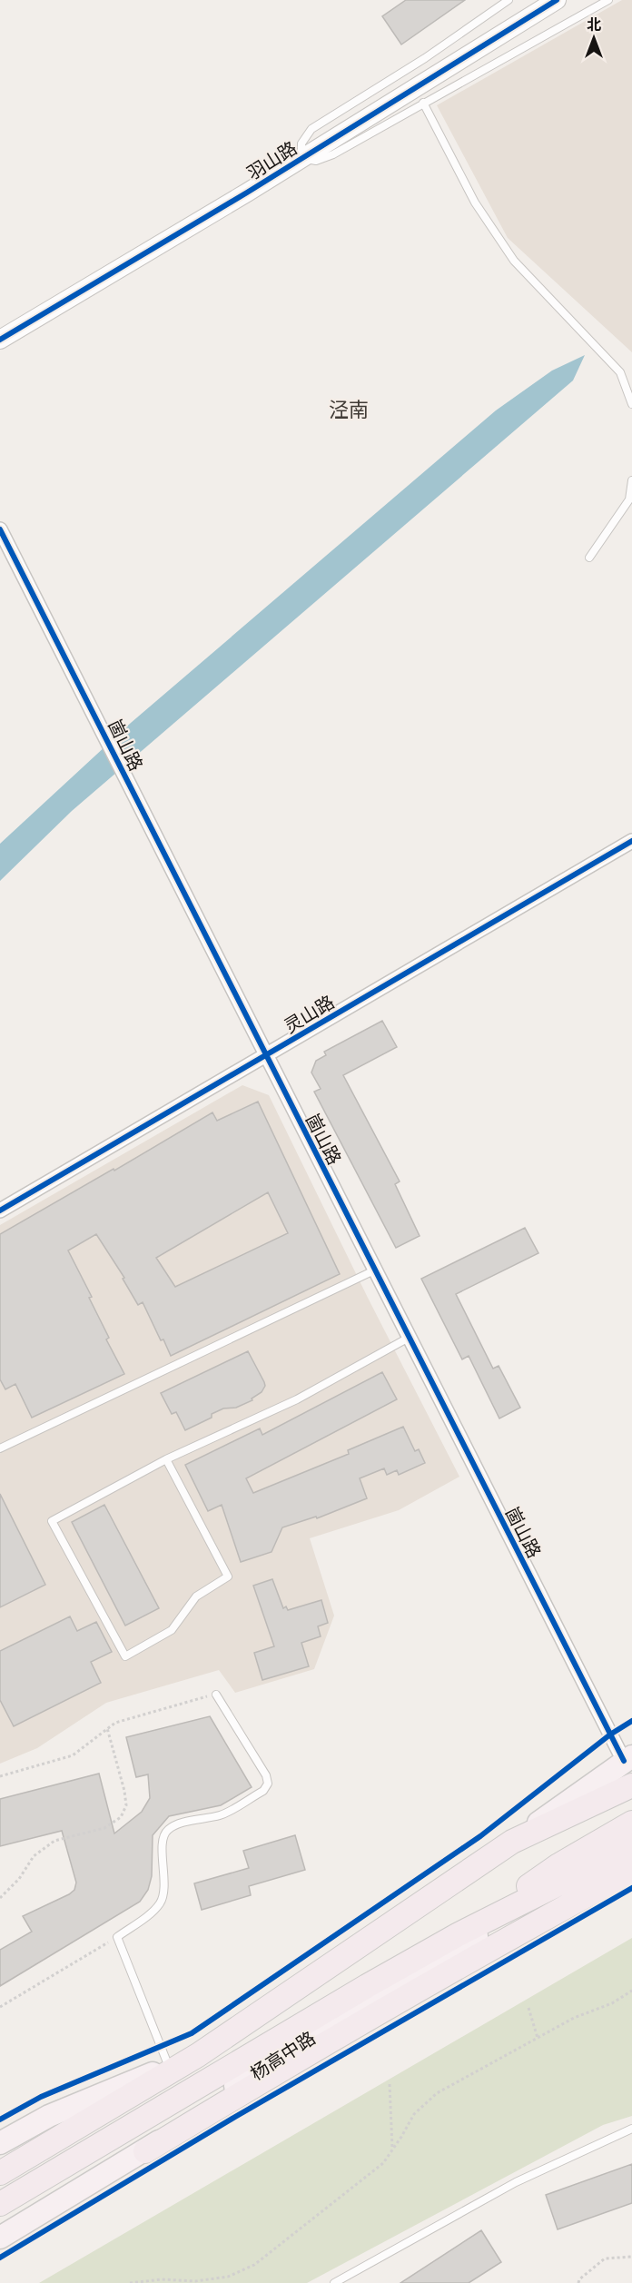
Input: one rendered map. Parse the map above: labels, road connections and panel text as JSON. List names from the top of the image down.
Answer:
{
  "streets": {
    "highway": ["杨高中路"],
    "street": ["羽山路", "崮山路", "灵山路"]
  },
  "crossings": [
    ["崮山路", "灵山路"]
  ],
  "districts": ["泾南"],
  "north": "top"
}
